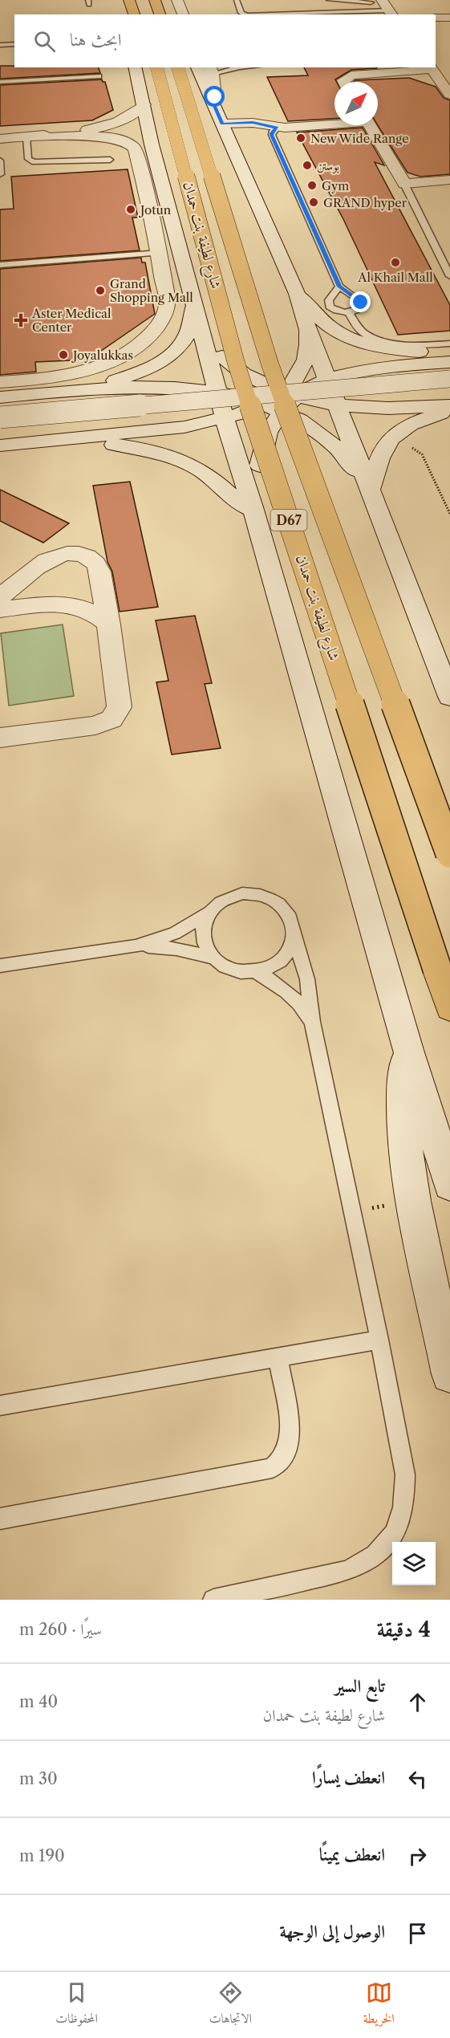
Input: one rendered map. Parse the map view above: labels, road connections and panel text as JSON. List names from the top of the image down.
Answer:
{
  "streets": {
    "main road": ["شارع لطيفة بنت حمدان", "D67"]
  },
  "places": {
    "other": [
      "New Wide Range",
      "بوستن",
      "Gym",
      "GRAND hyper",
      "Jotun",
      "Al Khail Mall",
      "Grand Shopping Mall",
      "Joyalukkas"
    ],
    "health": ["Aster Medical Center"]
  },
  "north": "top right",
  "page": {
    "search": "ابحث هنا",
    "heading": ["4 دقيقة", "سيرًا · 260 m"],
    "list": [
      ["تابع السير", "شارع لطيفة بنت حمدان", "40 m"],
      ["انعطف يسارًا", "30 m"],
      ["انعطف يمينًا", "190 m"],
      "الوصول إلى الوجهة"
    ],
    "nav": ["الخريطة", "الاتجاهات", "المحفوظات"]
  }
}
